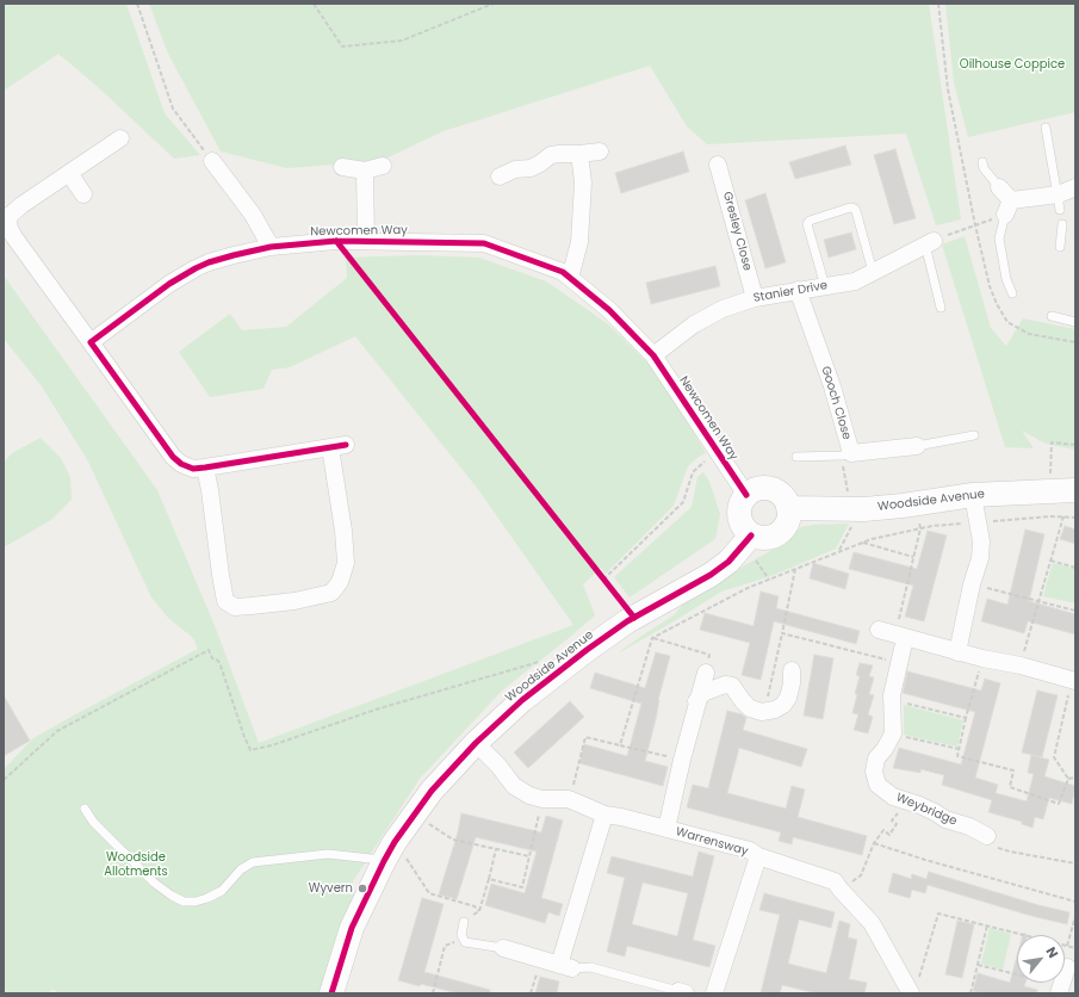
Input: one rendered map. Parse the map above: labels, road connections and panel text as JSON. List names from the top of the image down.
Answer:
{
  "streets": {
    "street": [
      "Newcomen Way",
      "Gresley Close",
      "Stanier Drive",
      "Gooch Close",
      "Woodside Avenue",
      "Weybridge",
      "Warrensway"
    ]
  },
  "crossings": [
    ["Newcomen Way", "Stanier Drive"],
    ["Newcomen Way", "Woodside Avenue"],
    ["Gresley Close", "Stanier Drive"],
    ["Stanier Drive", "Gooch Close"],
    ["Woodside Avenue", "Warrensway"]
  ],
  "parks": ["Oilhouse Coppice", "Woodside Allotments"],
  "places": ["Wyvern"],
  "north": "top right"
}
